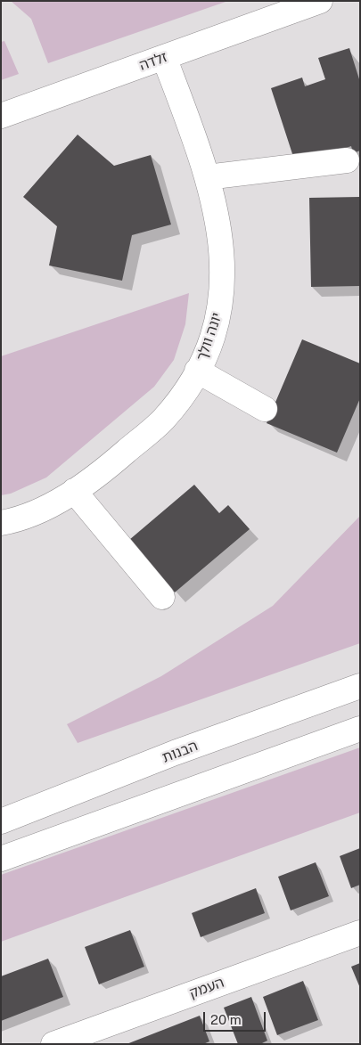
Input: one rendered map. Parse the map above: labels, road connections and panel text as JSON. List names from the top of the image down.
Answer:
{
  "streets": {
    "street": [
      "זלדה",
      "יונה וולך",
      "הבנות",
      "העמק"
    ]
  },
  "crossings": [
    ["זלדה", "יונה וולך"]
  ],
  "scale_bar": "20 m"
}
